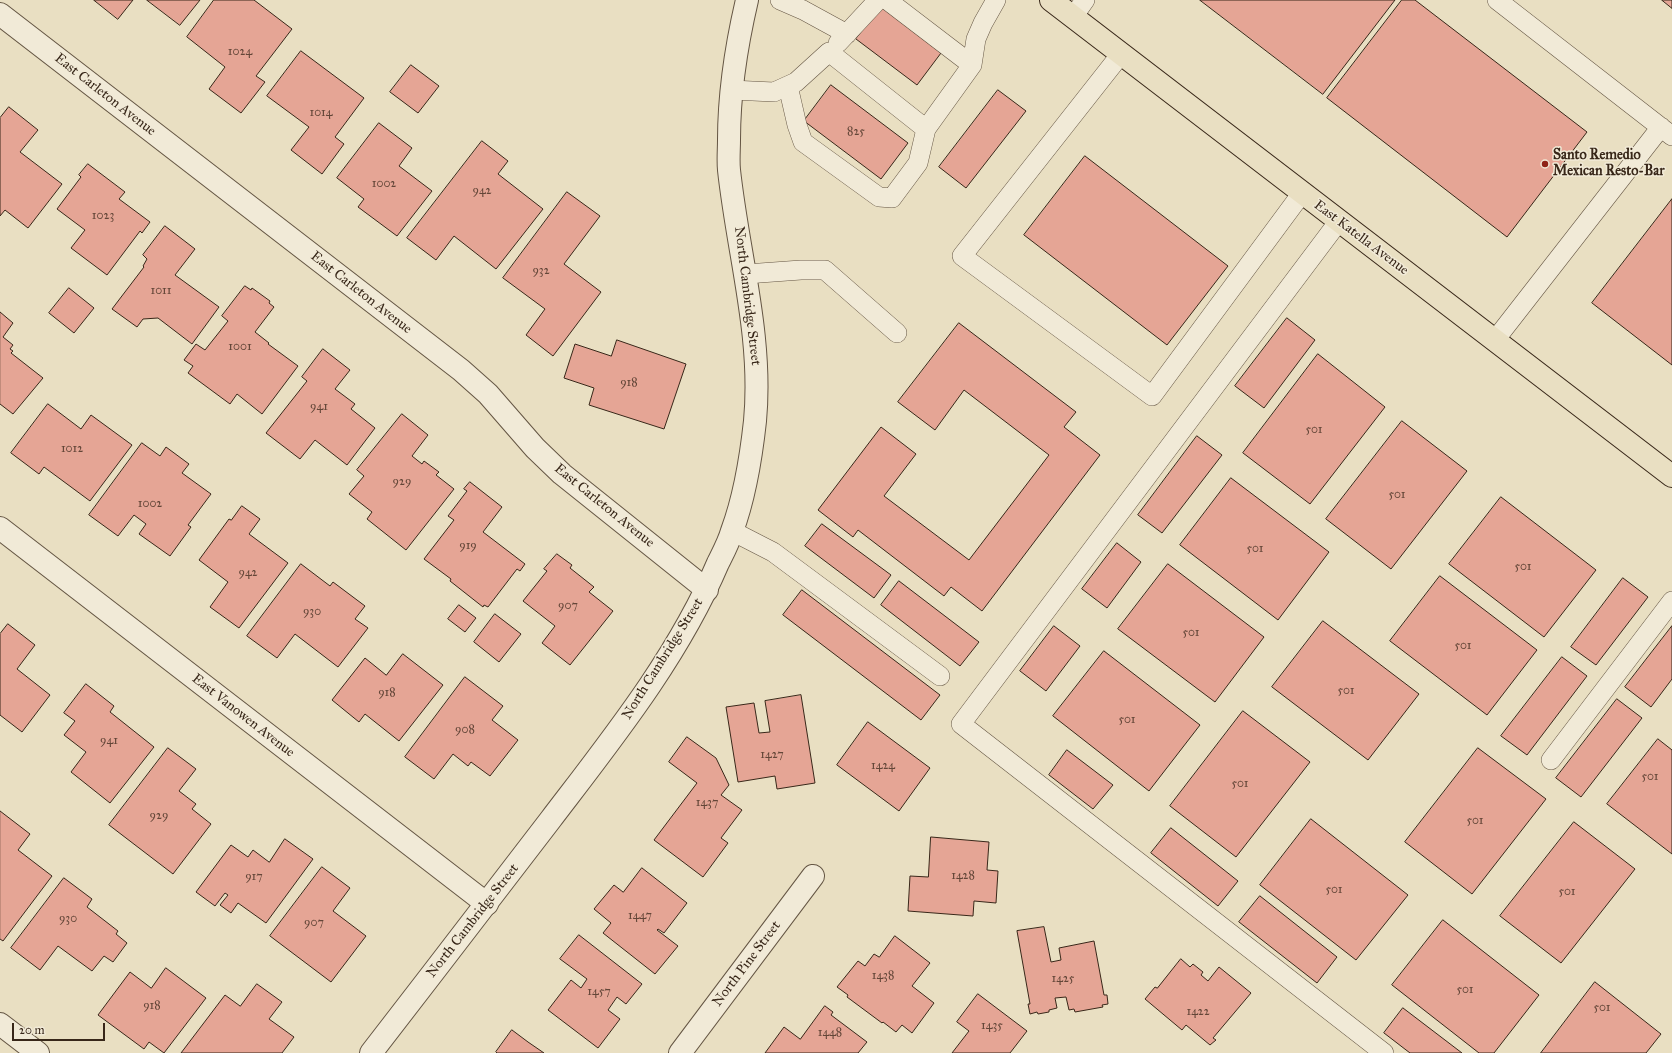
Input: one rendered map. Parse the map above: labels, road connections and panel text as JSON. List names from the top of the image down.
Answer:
{
  "streets": {
    "main road": ["East Katella Avenue"],
    "street": [
      "East Carleton Avenue",
      "North Cambridge Street",
      "East Vanowen Avenue",
      "North Pine Street"
    ]
  },
  "crossings": [
    ["East Carleton Avenue", "North Cambridge Street"],
    ["North Cambridge Street", "East Vanowen Avenue"]
  ],
  "places": ["Santo Remedio Mexican Resto-Bar"],
  "house_numbers": [
    "1024",
    "1014",
    "825",
    "1002",
    "942",
    "1023",
    "932",
    "1011",
    "1001",
    "918",
    "941",
    "501",
    "1012",
    "929",
    "501",
    "1002",
    "919",
    "501",
    "501",
    "942",
    "907",
    "930",
    "501",
    "501",
    "501",
    "918",
    "501",
    "908",
    "941",
    "1427",
    "1424",
    "501",
    "501",
    "1437",
    "929",
    "501",
    "1428",
    "917",
    "501",
    "501",
    "1447",
    "930",
    "907",
    "1438",
    "1425",
    "501",
    "1457",
    "918",
    "501",
    "1422",
    "1435",
    "1448"
  ],
  "scale_bar": "20 m"
}
